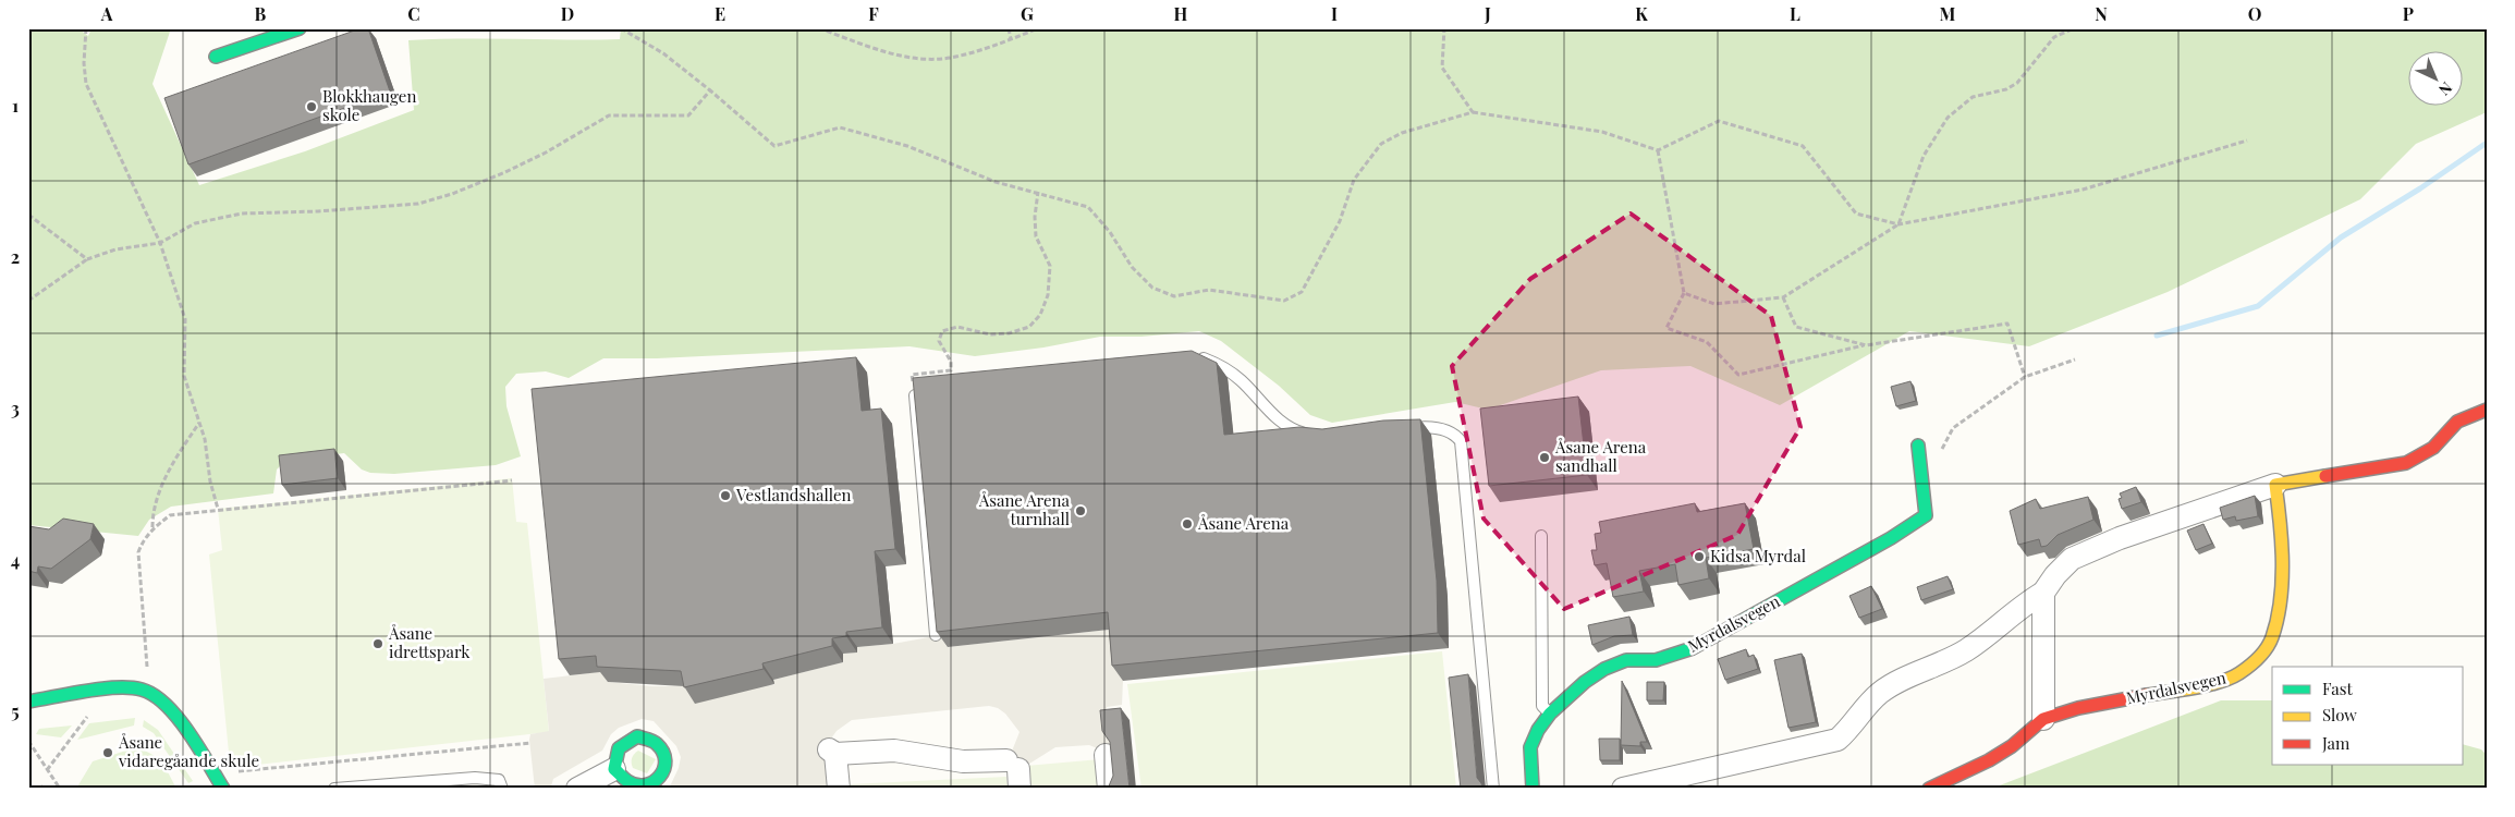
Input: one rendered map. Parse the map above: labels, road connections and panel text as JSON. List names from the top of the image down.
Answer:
{
  "streets": {
    "street": ["Myrdalsvegen"]
  },
  "places": [
    "Blokkhaugen skole",
    "Åsane Arena sandhall",
    "Vestlandshallen",
    "Åsane Arena turnhall",
    "Åsane Arena",
    "Kidsa Myrdal",
    "Åsane idrettspark",
    "Åsane vidaregåande skule"
  ],
  "legend": ["Fast", "Slow", "Jam"],
  "north": "bottom right",
  "grid": {
    "columns": [
      "A",
      "B",
      "C",
      "D",
      "E",
      "F",
      "G",
      "H",
      "I",
      "J",
      "K",
      "L",
      "M",
      "N",
      "O",
      "P"
    ],
    "rows": [
      "1",
      "2",
      "3",
      "4",
      "5"
    ]
  }
}
